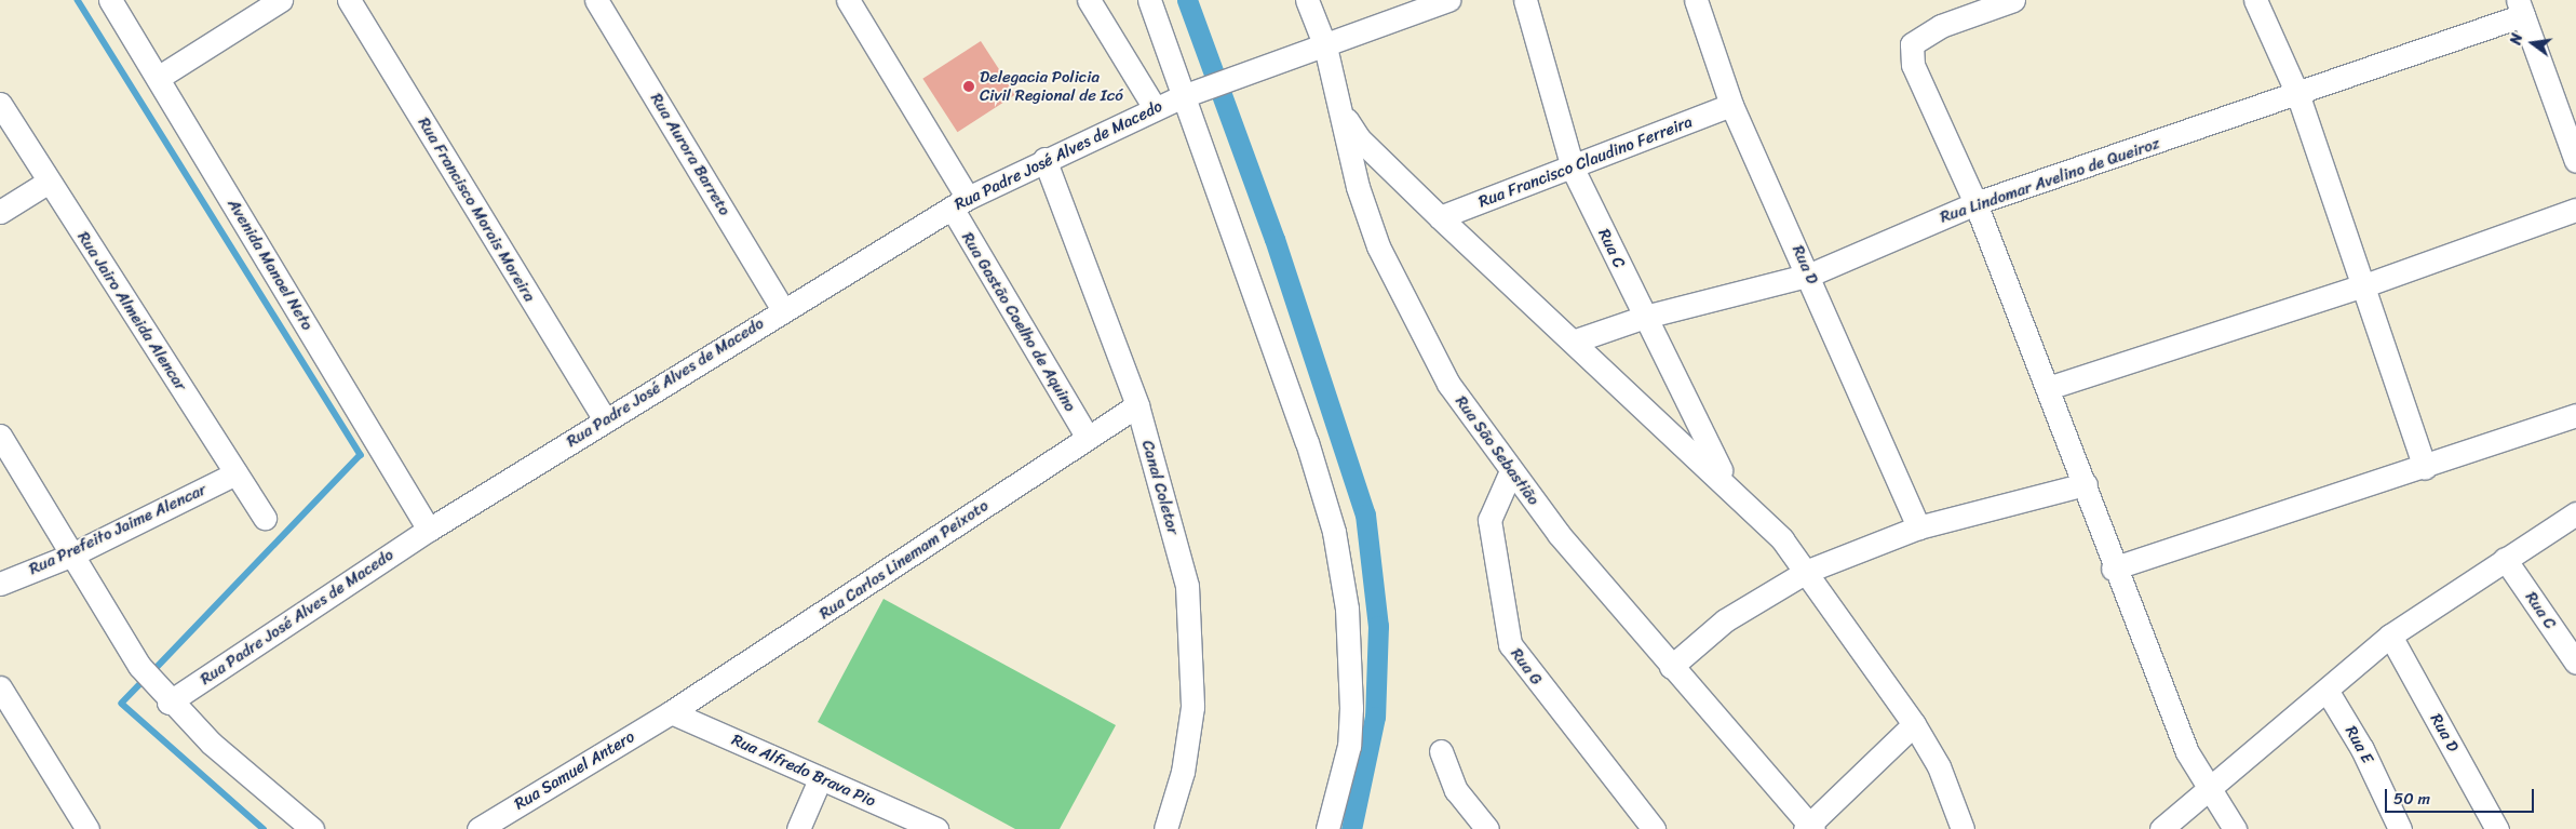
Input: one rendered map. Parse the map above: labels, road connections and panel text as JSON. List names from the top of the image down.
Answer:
{
  "streets": {
    "street": [
      "Rua Aurora Barreto",
      "Rua Padre José Alves de Macedo",
      "Rua Francisco Claudino Ferreira",
      "Rua Lindomar Avelino de Queiroz",
      "Rua Francisco Morais Moreira",
      "Rua C",
      "Avenida Manoel Neto",
      "Rua D",
      "Rua Jairo Almeida Alencar",
      "Rua Gastão Coelho de Aquino",
      "Rua São Sebastião",
      "Canal Coletor",
      "Rua Prefeito Jaime Alencar",
      "Rua Carlos Linemam Peixoto",
      "Rua G",
      "Rua E",
      "Rua Samuel Antero",
      "Rua Alfredo Brava Pio"
    ]
  },
  "crossings": [
    ["Rua Aurora Barreto", "Rua Padre José Alves de Macedo"],
    ["Rua Padre José Alves de Macedo", "Rua Francisco Morais Moreira"],
    ["Rua Padre José Alves de Macedo", "Avenida Manoel Neto"],
    ["Rua Padre José Alves de Macedo", "Rua Gastão Coelho de Aquino"],
    ["Rua Padre José Alves de Macedo", "Rua São Sebastião"],
    ["Rua Padre José Alves de Macedo", "Canal Coletor"],
    ["Rua Francisco Claudino Ferreira", "Rua C"],
    ["Rua Francisco Claudino Ferreira", "Rua D"],
    ["Rua Lindomar Avelino de Queiroz", "Rua C"],
    ["Rua Lindomar Avelino de Queiroz", "Rua D"],
    ["Rua Jairo Almeida Alencar", "Rua Prefeito Jaime Alencar"],
    ["Rua Gastão Coelho de Aquino", "Rua Carlos Linemam Peixoto"],
    ["Rua São Sebastião", "Rua G"],
    ["Canal Coletor", "Rua Carlos Linemam Peixoto"],
    ["Rua Carlos Linemam Peixoto", "Rua Samuel Antero"],
    ["Rua Carlos Linemam Peixoto", "Rua Alfredo Brava Pio"],
    ["Rua Samuel Antero", "Rua Alfredo Brava Pio"]
  ],
  "places": ["Delegacia Policia Civil Regional de Icó"],
  "scale_bar": "50 m",
  "north": "left"
}
